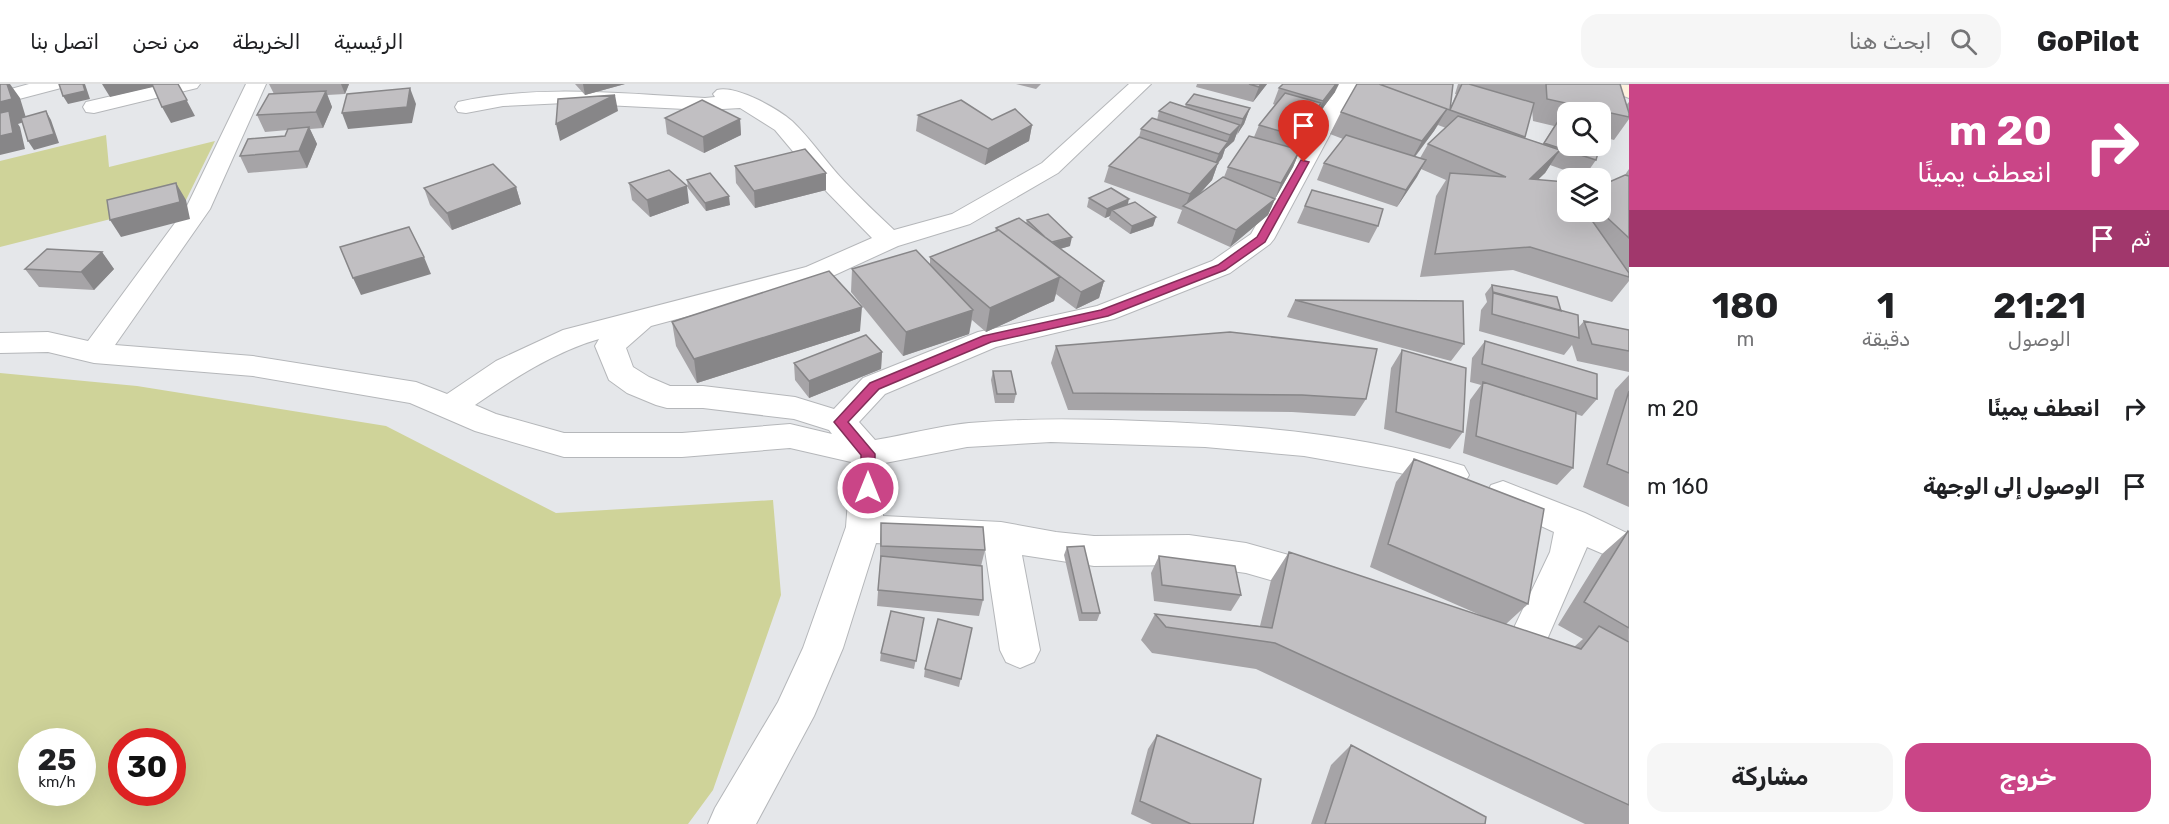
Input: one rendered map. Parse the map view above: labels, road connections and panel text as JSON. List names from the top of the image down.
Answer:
{
  "page": {
    "header": "GoPilot",
    "search": "ابحث هنا",
    "nav": [
      "الرئيسية",
      "الخريطة",
      "من نحن",
      "اتصل بنا"
    ],
    "turn": ["20 m", "انعطف يمينًا"],
    "then": "ثم",
    "eta": [
      "21:21",
      "الوصول",
      "1",
      "دقيقة",
      "180",
      "m"
    ],
    "list": [
      {
        "name": "انعطف يمينًا",
        "value": "20 m"
      },
      {
        "name": "الوصول إلى الوجهة",
        "value": "160 m"
      }
    ],
    "speed": "25 km/h",
    "limit": "30",
    "buttons": ["خروج", "مشاركة"]
  }
}
